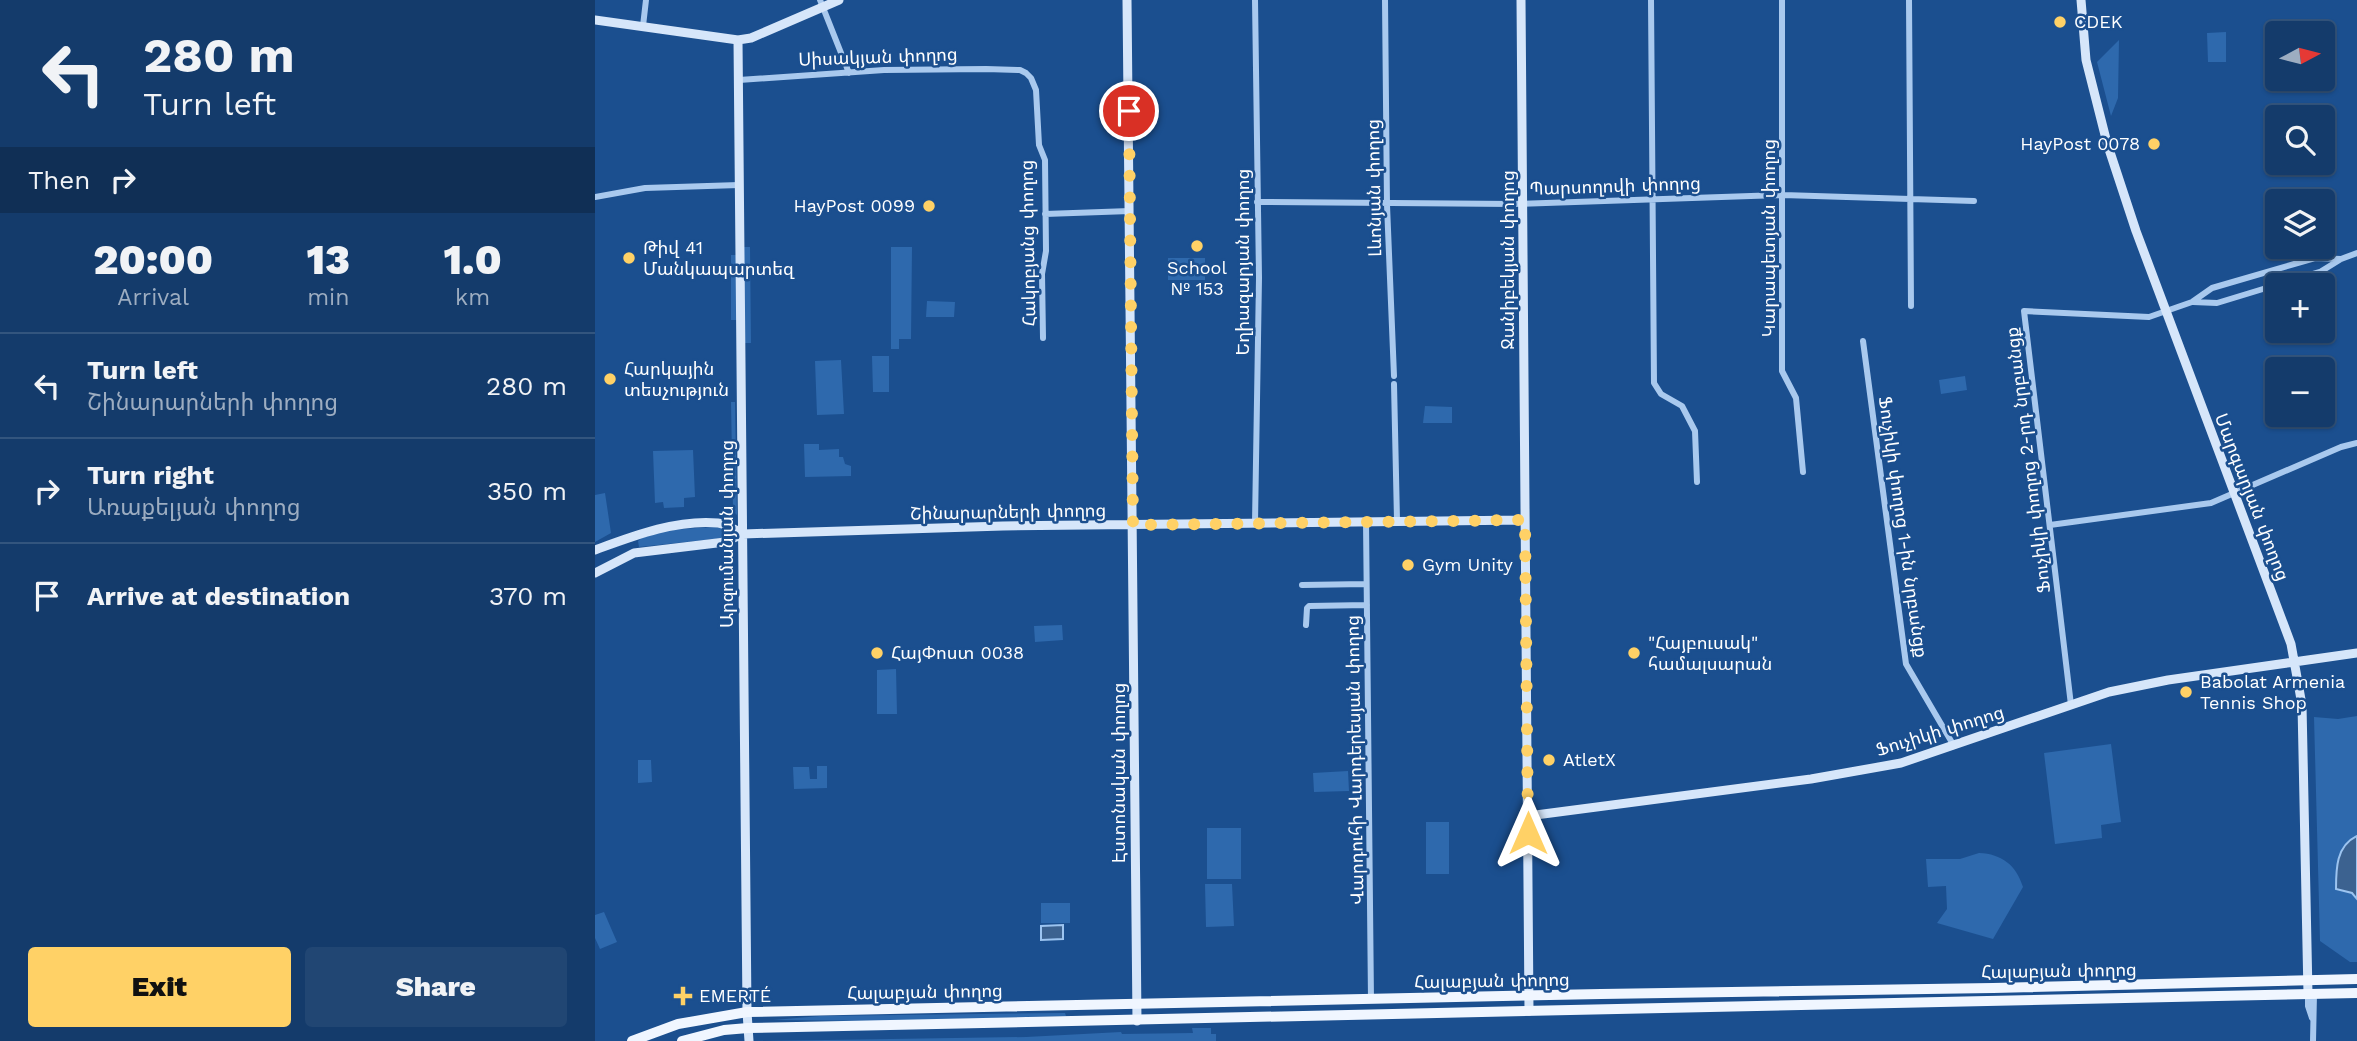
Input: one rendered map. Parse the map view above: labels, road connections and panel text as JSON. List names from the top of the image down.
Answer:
{
  "streets": {
    "main road": [
      "Ջանիբեկյան փողոց",
      "Մարգարյան փողոց",
      "Շինարարների փողոց",
      "Արզումանյան փողոց",
      "Ֆուչիկի փողոց",
      "Էստոնական փողոց",
      "Հալաբյան փողոց"
    ],
    "street": [
      "Սիսակյան փողոց",
      "Պարսողովի փողոց",
      "Լևոնյան փողոց",
      "Կարապետյան փողոց",
      "Հակոբյանց փողոց",
      "Եղիազարյան փողոց",
      "Ֆուչիկի փողոց 2-րդ նրբանցք",
      "Ֆուչիկի փողոց 1-ին նրբանցք",
      "Վարդուհի Վարդերեսյան փողոց"
    ]
  },
  "crossings": [
    ["Սիսակյան փողոց", "Հակոբյանց փողոց"],
    ["Սիսակյան փողոց", "Արզումանյան փողոց"],
    ["Պարսողովի փողոց", "Լևոնյան փողոց"],
    ["Պարսողովի փողոց", "Կարապետյան փողոց"],
    ["Պարսողովի փողոց", "Ջանիբեկյան փողոց"],
    ["Պարսողովի փողոց", "Եղիազարյան փողոց"],
    ["Լևոնյան փողոց", "Շինարարների փողոց"],
    ["Ջանիբեկյան փողոց", "Շինարարների փողոց"],
    ["Ջանիբեկյան փողոց", "Ֆուչիկի փողոց"],
    ["Ջանիբեկյան փողոց", "Հալաբյան փողոց"],
    ["Եղիազարյան փողոց", "Շինարարների փողոց"],
    ["Ֆուչիկի փողոց 2-րդ նրբանցք", "Մարգարյան փողոց"],
    ["Ֆուչիկի փողոց 2-րդ նրբանցք", "Ֆուչիկի փողոց"],
    ["Մարգարյան փողոց", "Ֆուչիկի փողոց"],
    ["Մարգարյան փողոց", "Հալաբյան փողոց"],
    ["Շինարարների փողոց", "Արզումանյան փողոց"],
    ["Շինարարների փողոց", "Վարդուհի Վարդերեսյան փողոց"],
    ["Շինարարների փողոց", "Էստոնական փողոց"],
    ["Ֆուչիկի փողոց 1-ին նրբանցք", "Ֆուչիկի փողոց"],
    ["Արզումանյան փողոց", "Հալաբյան փողոց"],
    ["Վարդուհի Վարդերեսյան փողոց", "Հալաբյան փողոց"],
    ["Էստոնական փողոց", "Հալաբյան փողոց"]
  ],
  "places": {
    "other": [
      "CDEK",
      "HayPost 0078",
      "HayPost 0099",
      "School № 153",
      "Թիվ 41 Մանկապարտեզ",
      "Հարկային տեսչություն",
      "Gym Unity",
      "ՀայՓոստ 0038",
      "\"Հայբուսակ\" համալսարան",
      "Babolat Armenia Tennis Shop",
      "AtletX"
    ],
    "health": ["EMERTÉ"]
  },
  "north": "right",
  "page": {
    "turn": ["280 m", "Turn left"],
    "map_buttons": ["+", "−"],
    "then": "Then",
    "eta": [
      "20:00",
      "Arrival",
      "13",
      "min",
      "1.0",
      "km"
    ],
    "list": [
      {
        "name": "Turn left",
        "note": "Շինարարների փողոց",
        "value": "280 m"
      },
      {
        "name": "Turn right",
        "note": "Առաքելյան փողոց",
        "value": "350 m"
      },
      {
        "name": "Arrive at destination",
        "value": "370 m"
      }
    ],
    "buttons": ["Exit", "Share"]
  }
}
